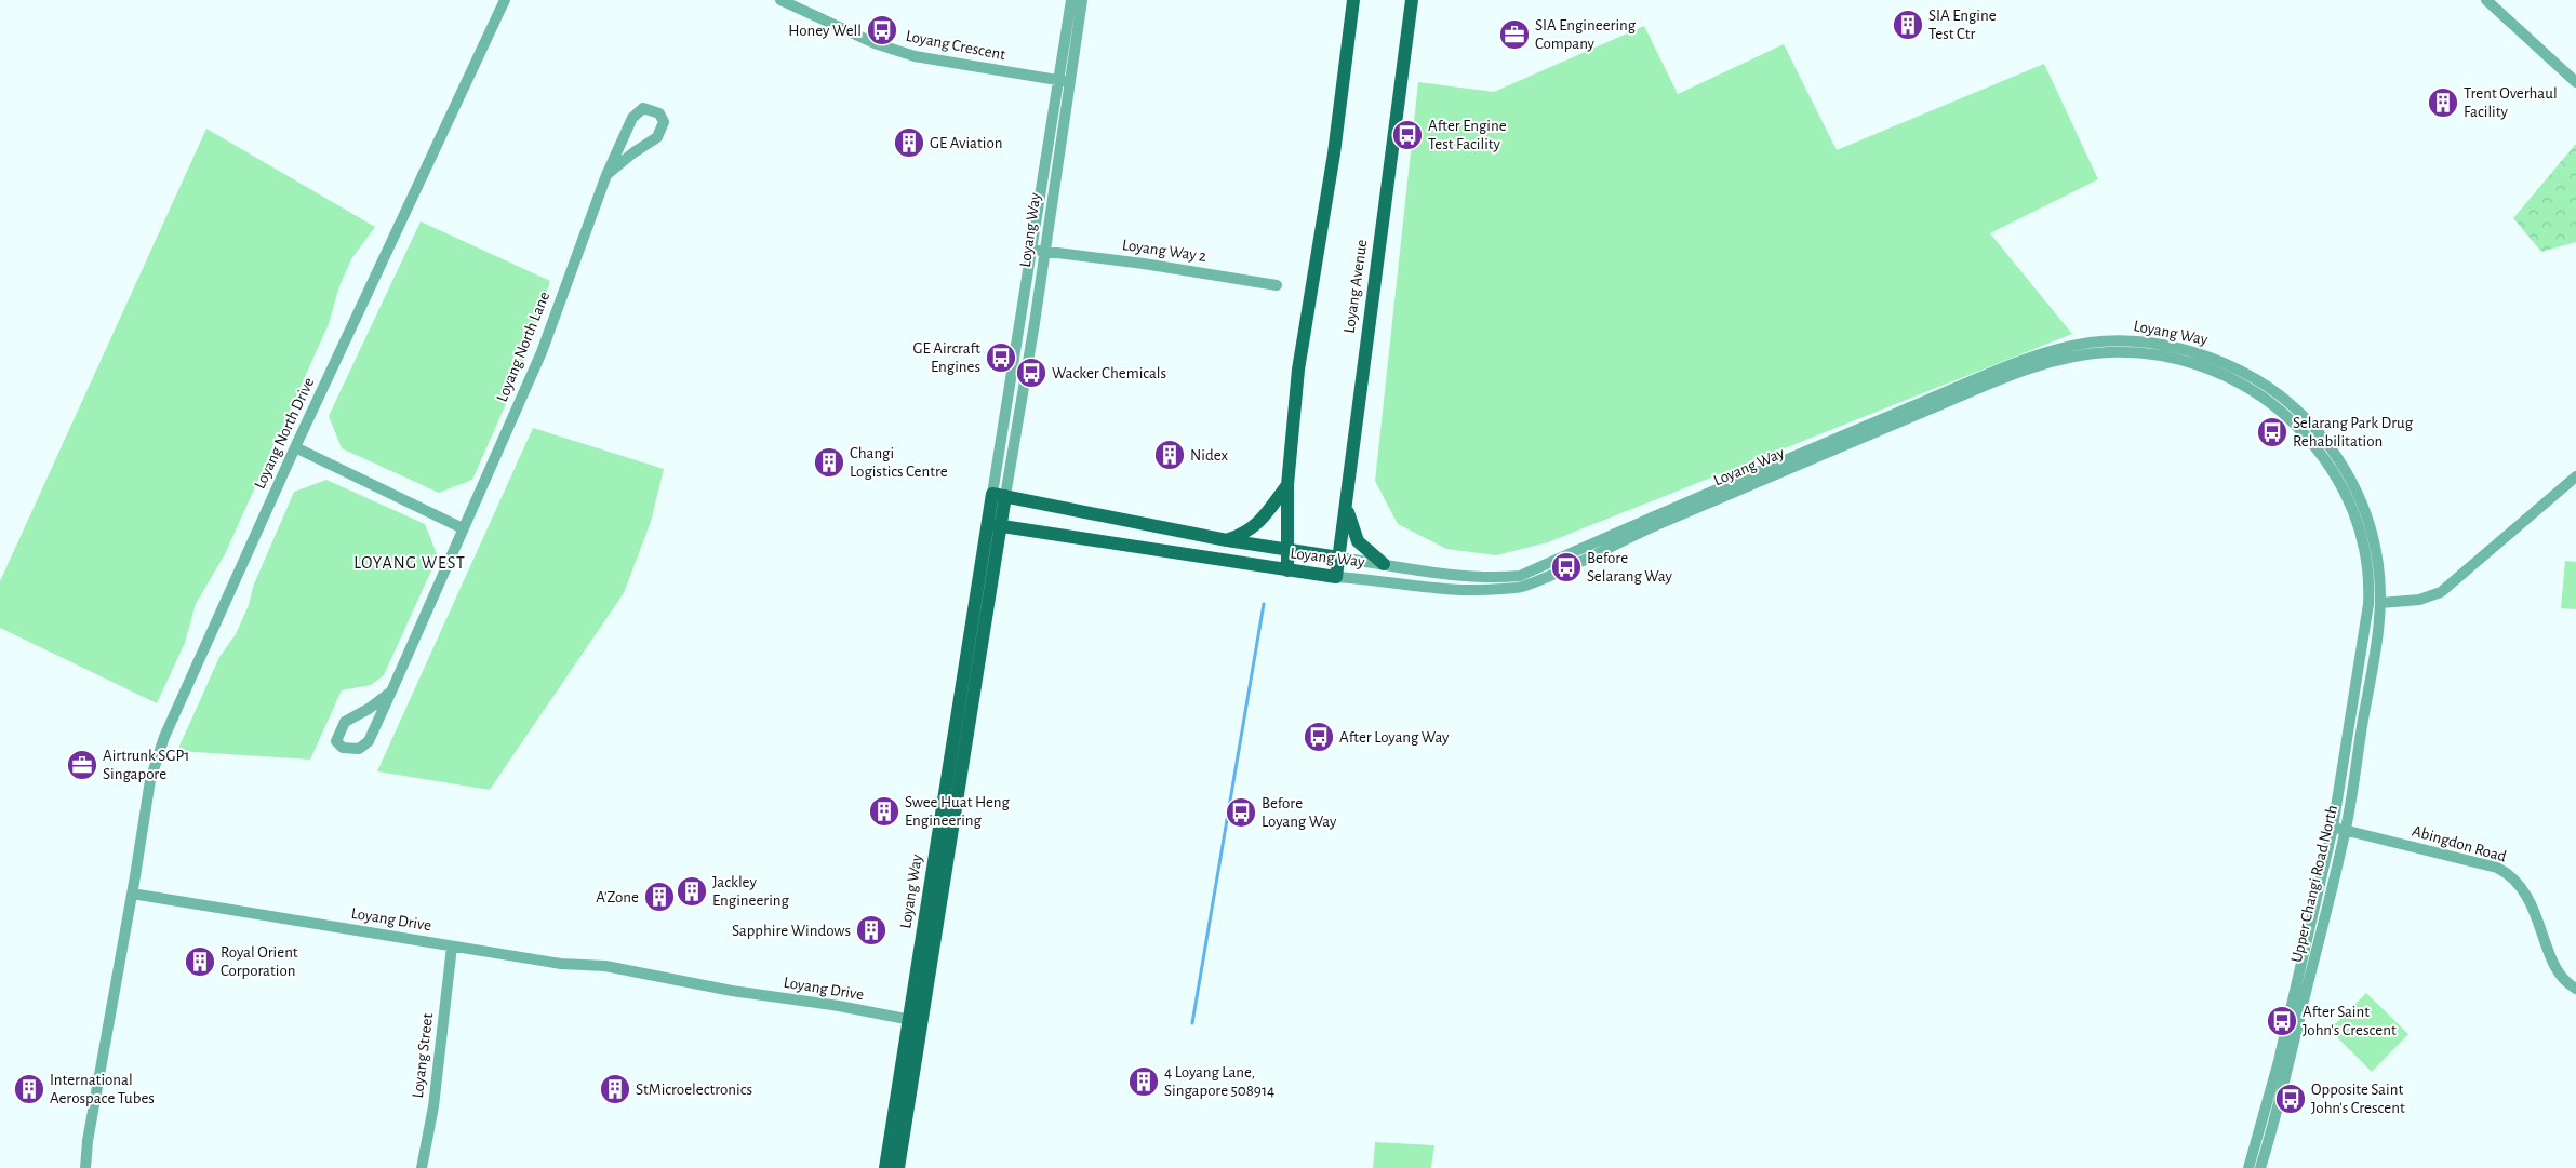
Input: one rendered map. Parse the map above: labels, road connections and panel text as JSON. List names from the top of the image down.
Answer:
{
  "streets": {
    "main road": ["Loyang Way", "Loyang Avenue"],
    "street": [
      "Loyang Crescent",
      "Loyang Way 2",
      "Loyang North Lane",
      "Loyang North Drive",
      "Abingdon Road",
      "Upper Changi Road North",
      "Loyang Drive",
      "Loyang Street"
    ]
  },
  "crossings": [
    ["Loyang Crescent", "Loyang Way"],
    ["Loyang Way", "Loyang Way 2"],
    ["Loyang Way", "Loyang Avenue"],
    ["Loyang Way", "Upper Changi Road North"],
    ["Loyang Way", "Loyang Drive"],
    ["Loyang North Drive", "Loyang Drive"],
    ["Abingdon Road", "Upper Changi Road North"],
    ["Loyang Drive", "Loyang Street"]
  ],
  "districts": ["LOYANG WEST"],
  "places": {
    "building": [
      "SIA Engine Test Ctr",
      "Trent Overhaul Facility",
      "GE Aviation",
      "Nidex",
      "Changi Logistics Centre",
      "Swee Huat Heng Engineering",
      "Jackley Engineering",
      "A'Zone",
      "Sapphire Windows",
      "Royal Orient Corporation",
      "4 Loyang Lane, Singapore 508914",
      "International Aerospace Tubes",
      "StMicroelectronics"
    ],
    "bus stop": [
      "Honey Well",
      "After Engine Test Facility",
      "GE Aircraft Engines",
      "Wacker Chemicals",
      "Selarang Park Drug Rehabilitation",
      "Before Selarang Way",
      "After Loyang Way",
      "Before Loyang Way",
      "After Saint John's Crescent",
      "Opposite Saint John's Crescent"
    ],
    "office": ["SIA Engineering Company", "Airtrunk SGP1 Singapore"]
  }
}
